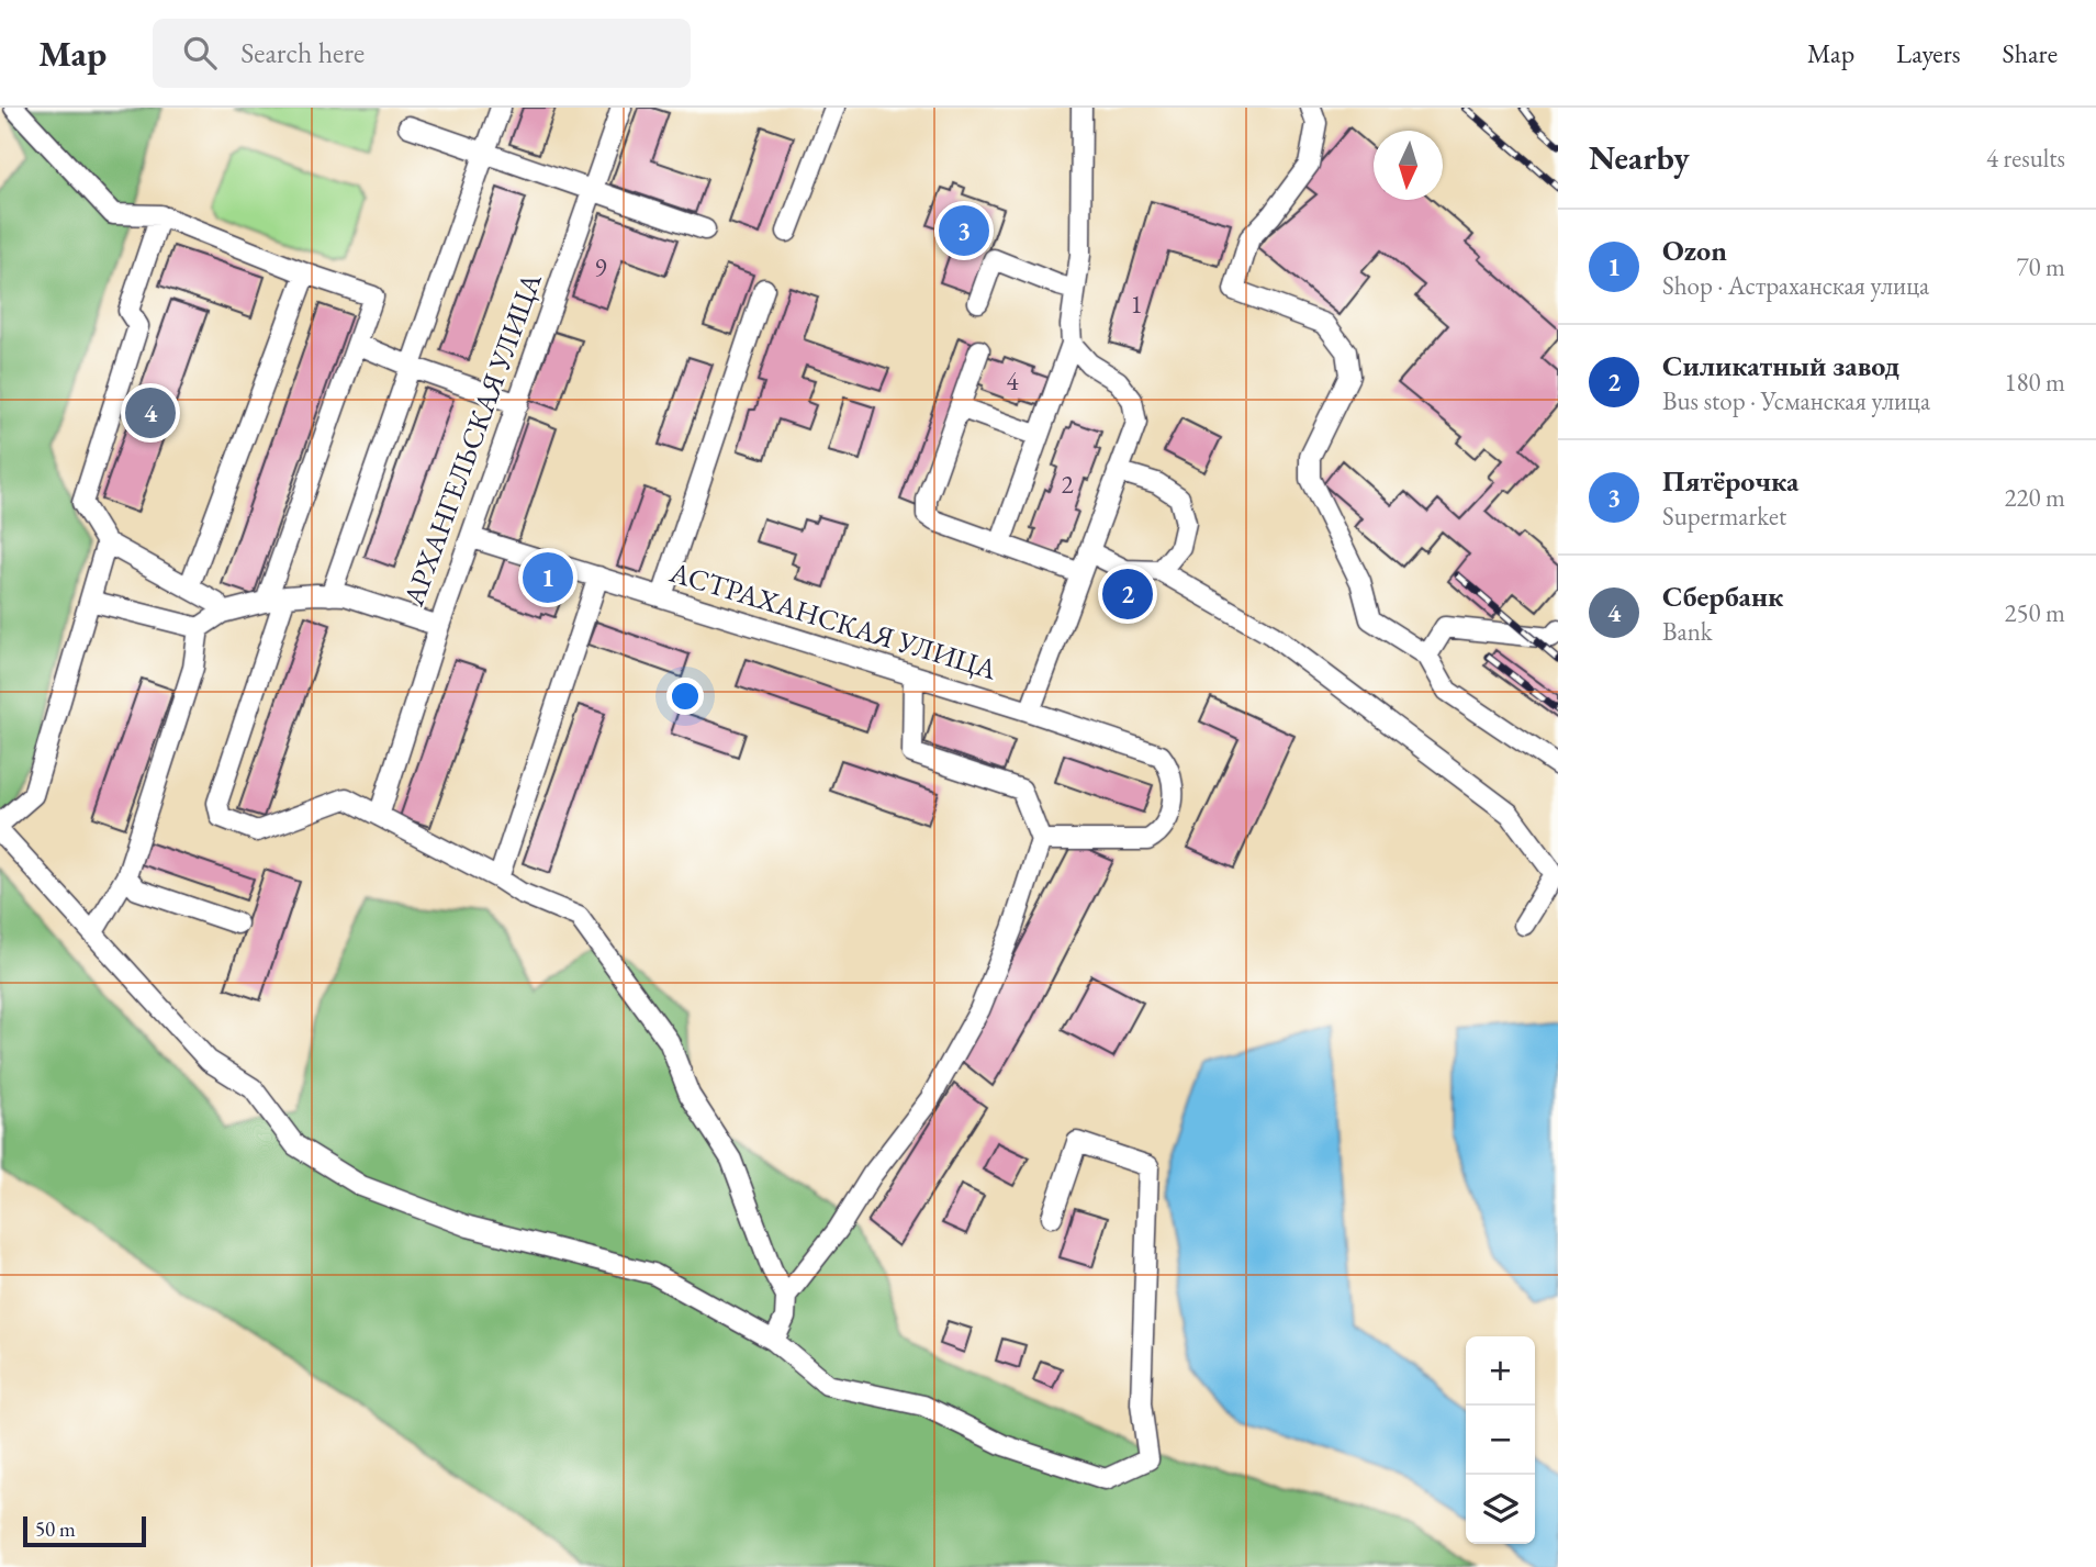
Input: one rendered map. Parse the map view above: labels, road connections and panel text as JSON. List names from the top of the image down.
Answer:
{
  "streets": {
    "street": ["АРХАНГЕЛЬСКАЯ УЛИЦА", "АСТРАХАНСКАЯ УЛИЦА"]
  },
  "crossings": [
    ["АРХАНГЕЛЬСКАЯ УЛИЦА", "АСТРАХАНСКАЯ УЛИЦА"]
  ],
  "house_numbers": [
    "9",
    "1",
    "4",
    "2"
  ],
  "scale_bar": "50 m",
  "north": "bottom",
  "page": {
    "header": "Map",
    "search": "Search here",
    "nav": ["Map", "Layers", "Share"],
    "heading": ["Nearby", "4 results"],
    "pins": [
      "3",
      "4",
      "1",
      "2"
    ],
    "list": [
      {
        "mark": "1",
        "name": "Ozon",
        "note": "Shop · Астраханская улица",
        "value": "70 m"
      },
      {
        "mark": "2",
        "name": "Силикатный завод",
        "note": "Bus stop · Усманская улица",
        "value": "180 m"
      },
      {
        "mark": "3",
        "name": "Пятёрочка",
        "note": "Supermarket",
        "value": "220 m"
      },
      {
        "mark": "4",
        "name": "Сбербанк",
        "note": "Bank",
        "value": "250 m"
      }
    ],
    "map_buttons": ["+", "−"],
    "scale": "50 m"
  }
}
